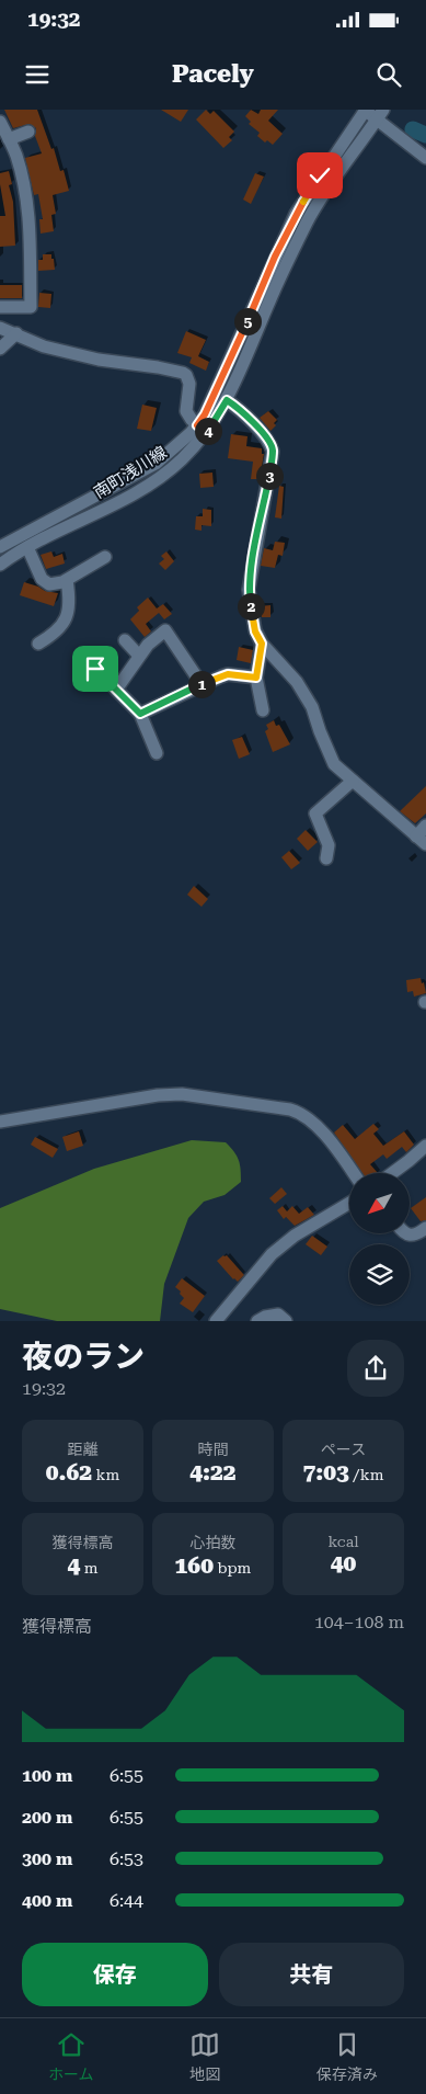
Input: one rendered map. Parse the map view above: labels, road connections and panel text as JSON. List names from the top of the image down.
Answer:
{
  "streets": {
    "street": ["南町浅川線"]
  },
  "north": "bottom left",
  "page": {
    "status": "19:32",
    "header": "Pacely",
    "pins": [
      "5",
      "4",
      "3",
      "2",
      "1"
    ],
    "heading": ["夜のラン", "19:32"],
    "stats": [
      ["距離", "0.62 km"],
      ["時間", "4:22"],
      ["ペース", "7:03 /km"],
      ["獲得標高", "4 m"],
      ["心拍数", "160 bpm"],
      ["kcal", "40"]
    ],
    "chart": ["獲得標高", "104–108 m"],
    "list": [
      {
        "name": "100 m",
        "note": "6:55"
      },
      {
        "name": "200 m",
        "note": "6:55"
      },
      {
        "name": "300 m",
        "note": "6:53"
      },
      {
        "name": "400 m",
        "note": "6:44"
      }
    ],
    "buttons": ["保存", "共有"],
    "tabs": ["ホーム", "地図", "保存済み"]
  }
}
